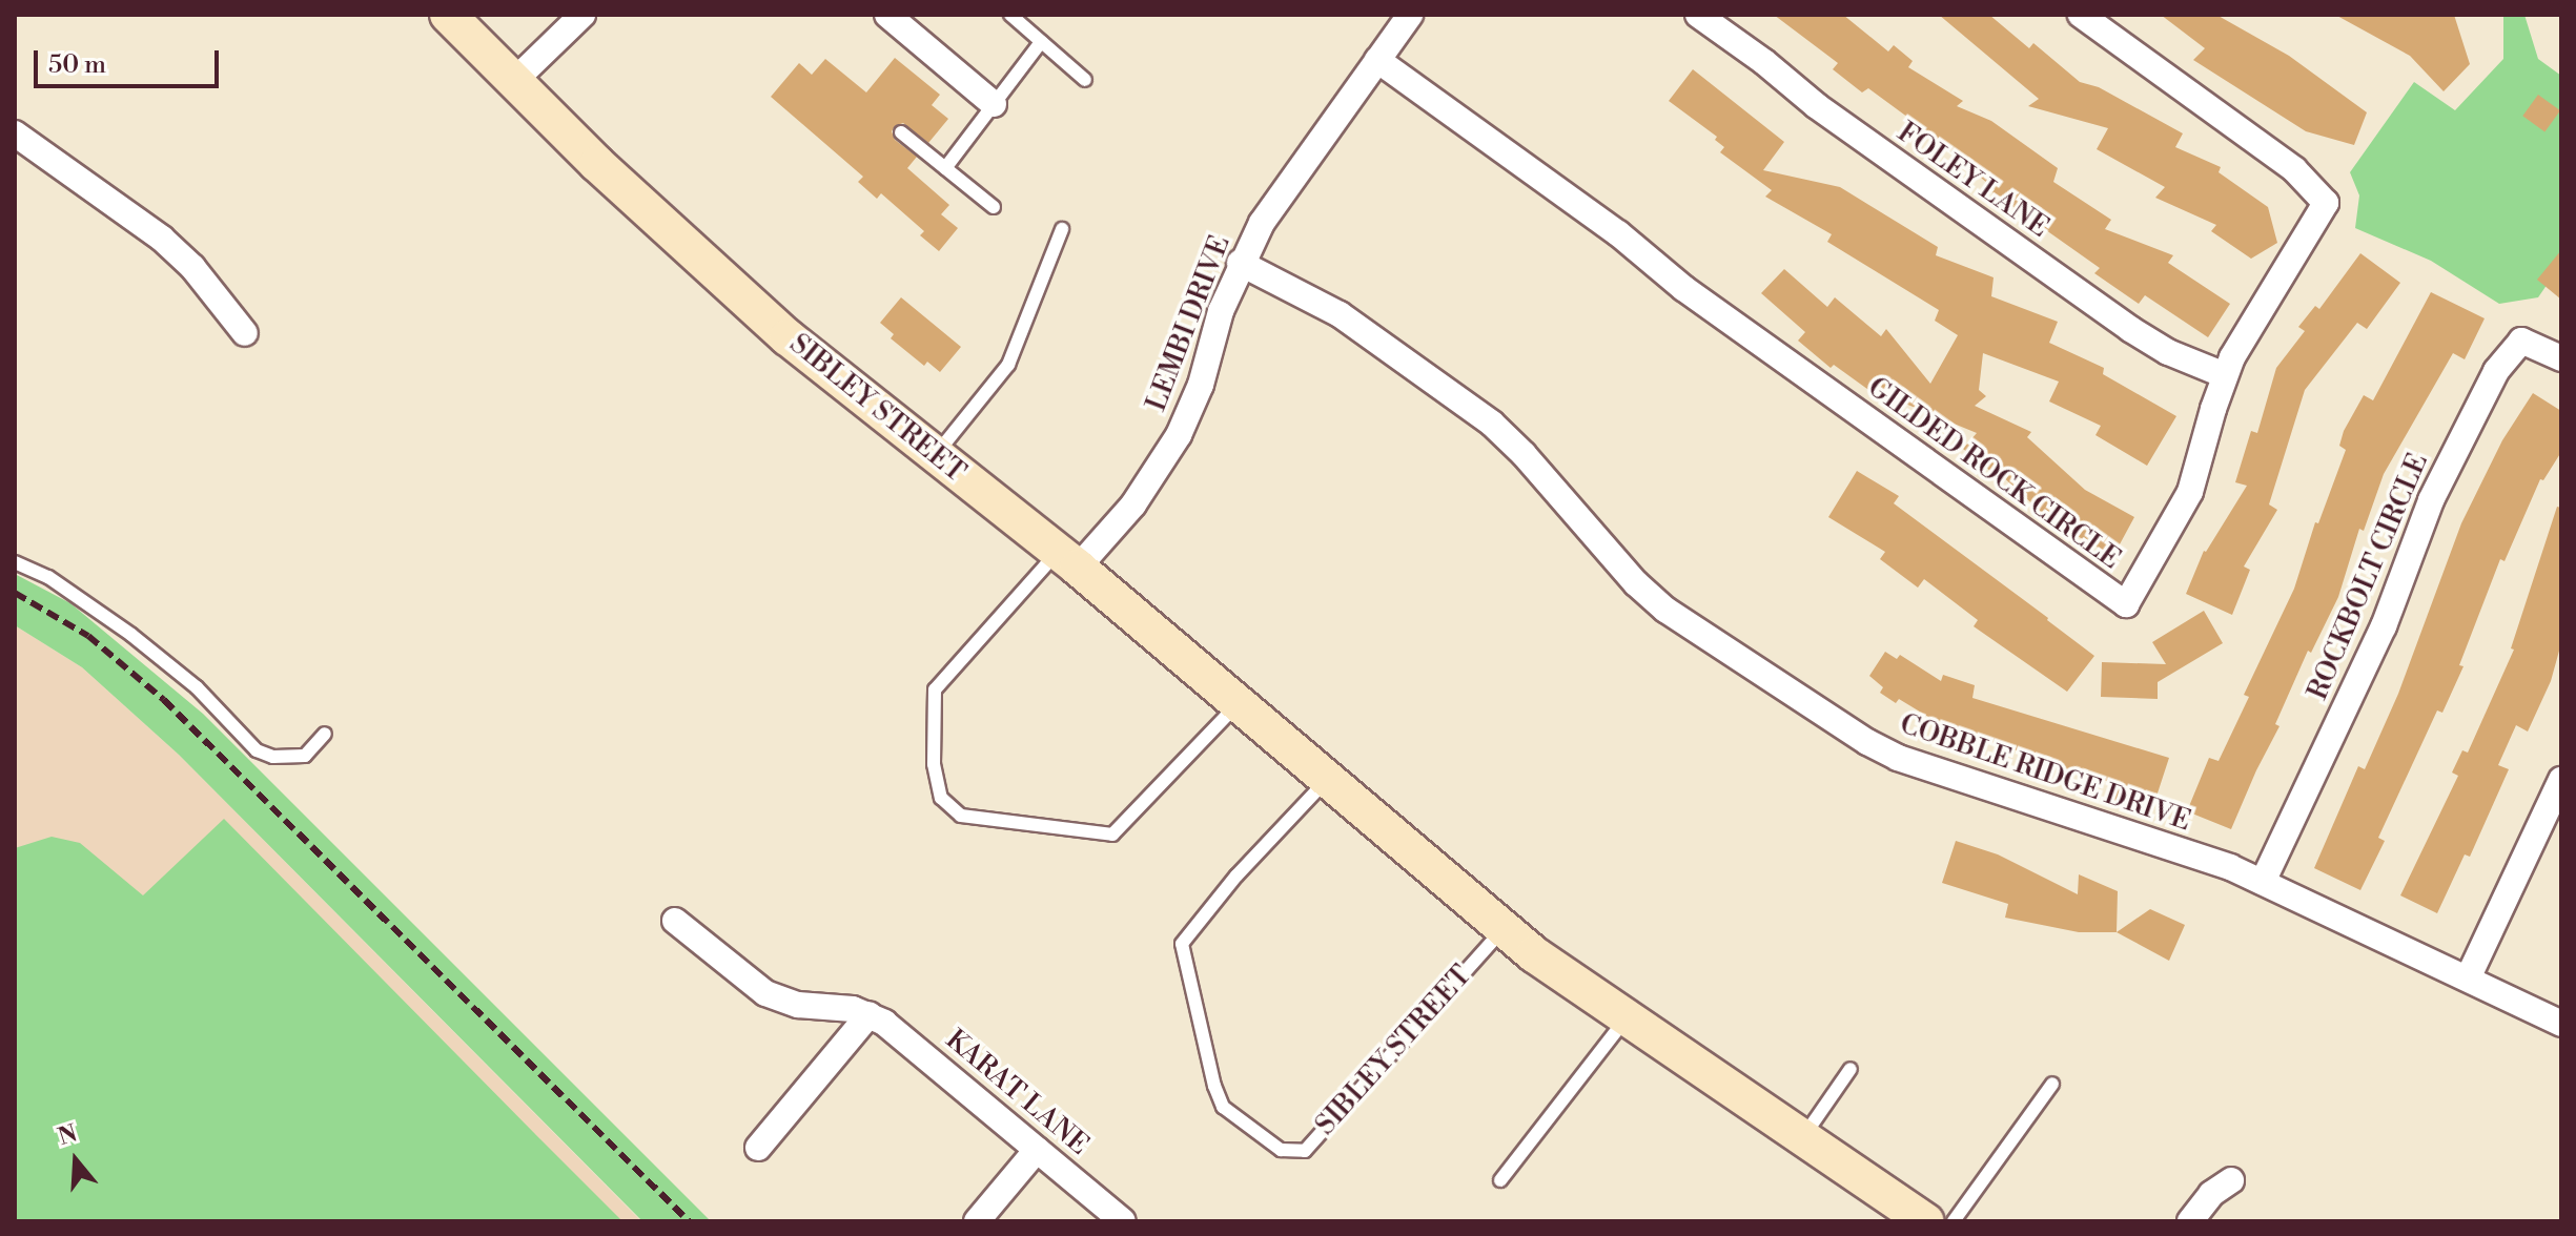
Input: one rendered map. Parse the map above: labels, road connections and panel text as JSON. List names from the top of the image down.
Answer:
{
  "streets": {
    "street": [
      "FOLEY LANE",
      "LEMBI DRIVE",
      "SIBLEY STREET",
      "GILDED ROCK CIRCLE",
      "ROCKBOLT CIRCLE",
      "COBBLE RIDGE DRIVE",
      "KARAT LANE"
    ]
  },
  "crossings": [
    ["FOLEY LANE", "GILDED ROCK CIRCLE"],
    ["LEMBI DRIVE", "SIBLEY STREET"],
    ["LEMBI DRIVE", "GILDED ROCK CIRCLE"],
    ["LEMBI DRIVE", "COBBLE RIDGE DRIVE"],
    ["ROCKBOLT CIRCLE", "COBBLE RIDGE DRIVE"]
  ],
  "scale_bar": "50 m",
  "north": "top"
}
